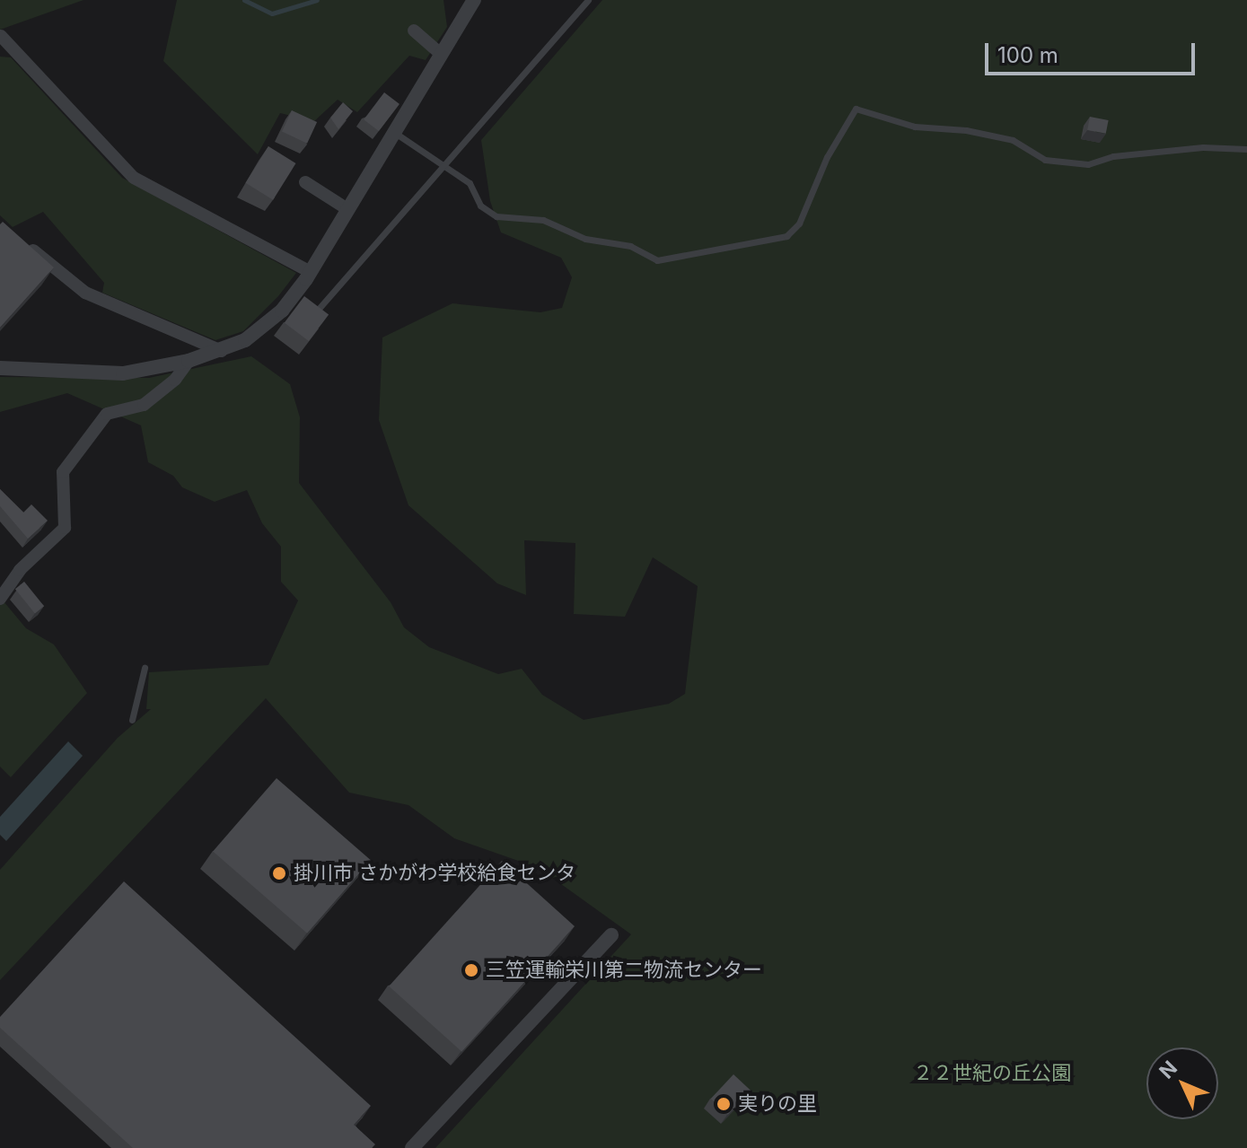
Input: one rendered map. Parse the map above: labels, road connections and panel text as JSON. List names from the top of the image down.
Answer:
{
  "parks": ["２２世紀の丘公園"],
  "places": ["掛川市 さかがわ学校給食センタ", "三笠運輸栄川第二物流センター", "実りの里"],
  "scale_bar": "100 m",
  "north": "top left"
}
